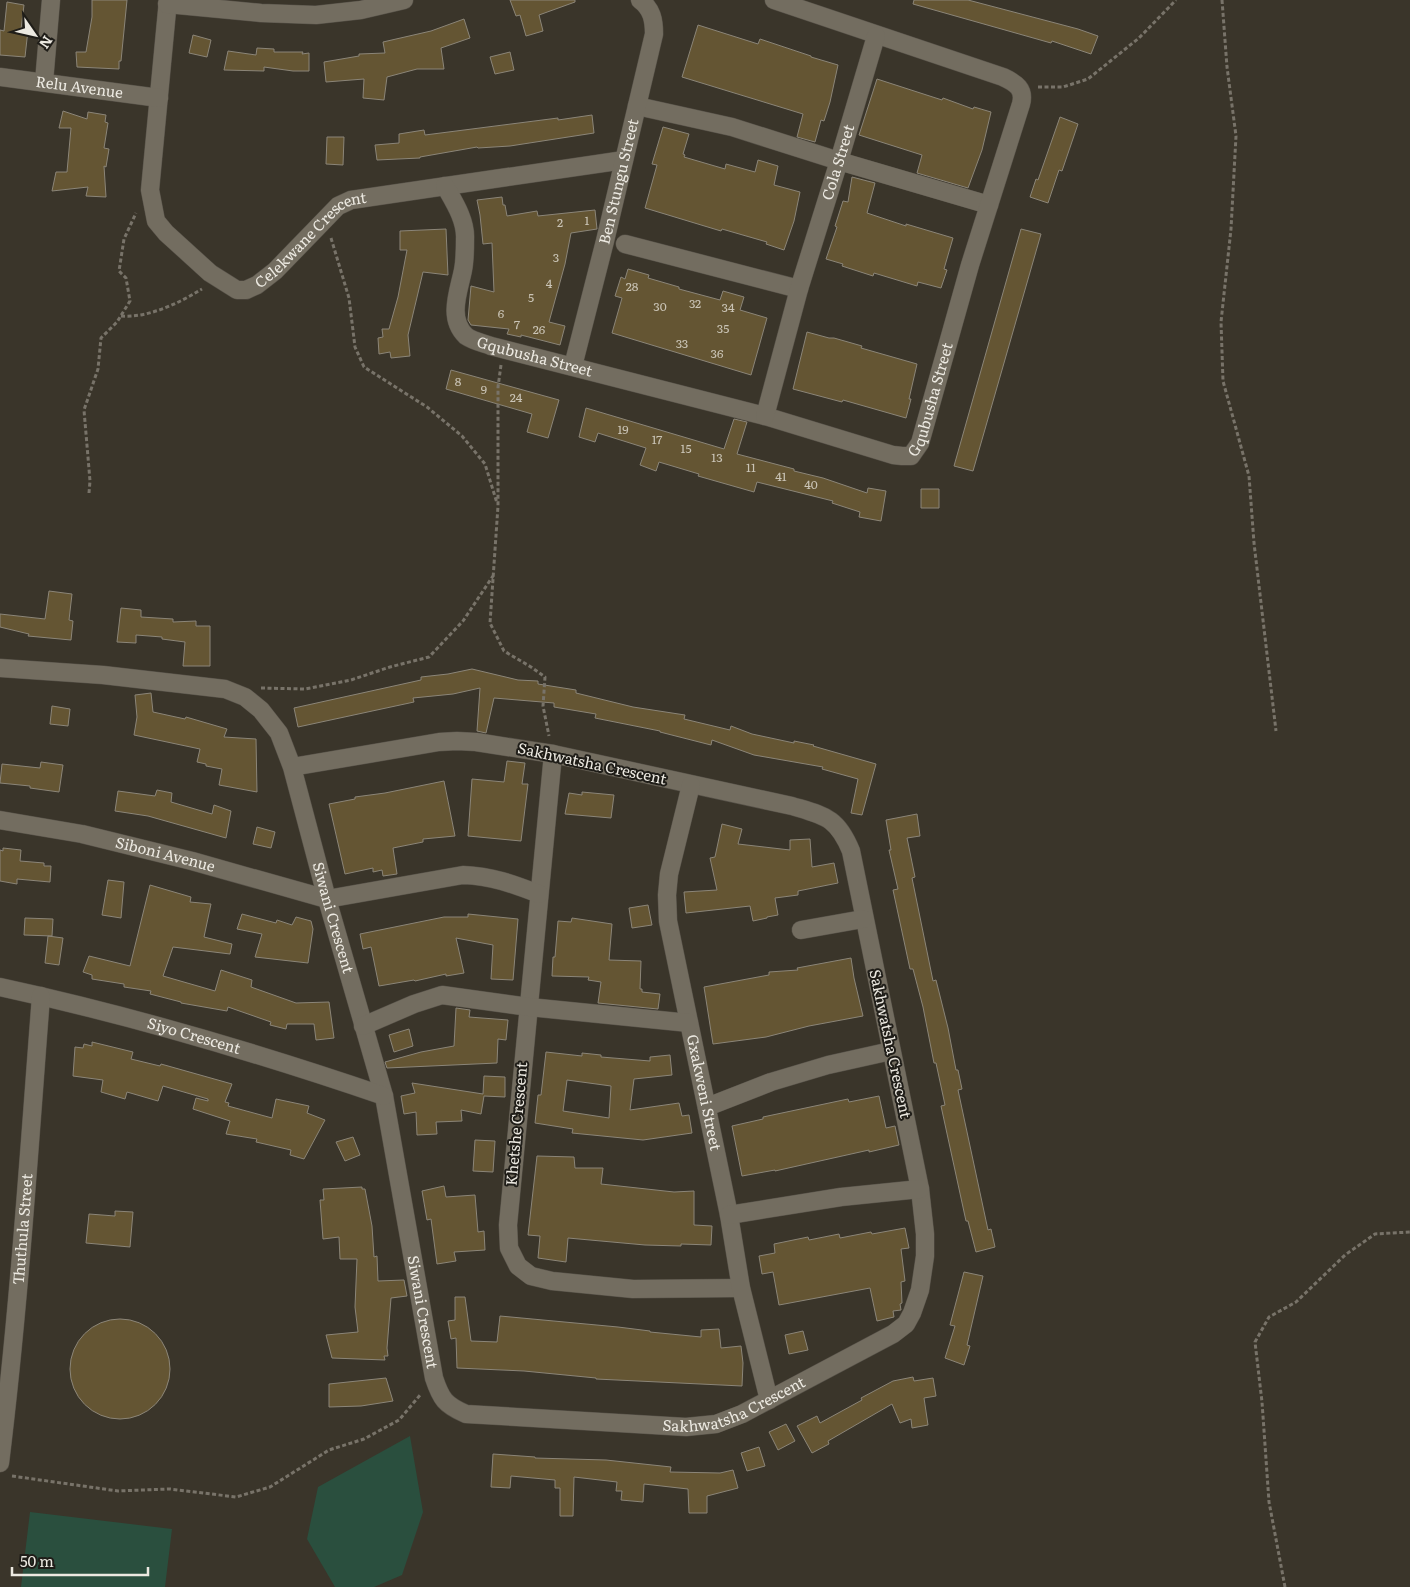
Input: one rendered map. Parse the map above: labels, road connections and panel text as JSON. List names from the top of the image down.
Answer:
{
  "streets": {
    "street": [
      "Relu Avenue",
      "Cola Street",
      "Ben Stungu Street",
      "Celekwane Crescent",
      "Gqubusha Street",
      "Sakhwatsha Crescent",
      "Siboni Avenue",
      "Siwani Crescent",
      "Siyo Crescent",
      "Gxakweni Street",
      "Khetshe Crescent",
      "Thuthula Street"
    ]
  },
  "crossings": [
    ["Relu Avenue", "Celekwane Crescent"],
    ["Cola Street", "Gqubusha Street"],
    ["Ben Stungu Street", "Celekwane Crescent"],
    ["Ben Stungu Street", "Gqubusha Street"],
    ["Celekwane Crescent", "Gqubusha Street"],
    ["Sakhwatsha Crescent", "Siwani Crescent"],
    ["Sakhwatsha Crescent", "Gxakweni Street"],
    ["Sakhwatsha Crescent", "Khetshe Crescent"],
    ["Siboni Avenue", "Siwani Crescent"],
    ["Siwani Crescent", "Siyo Crescent"],
    ["Siyo Crescent", "Thuthula Street"],
    ["Gxakweni Street", "Khetshe Crescent"]
  ],
  "house_numbers": [
    "1",
    "2",
    "3",
    "4",
    "28",
    "5",
    "32",
    "30",
    "34",
    "6",
    "7",
    "35",
    "26",
    "33",
    "36",
    "8",
    "9",
    "24",
    "19",
    "17",
    "15",
    "13",
    "11",
    "41",
    "40"
  ],
  "scale_bar": "50 m",
  "north": "bottom right"
}
